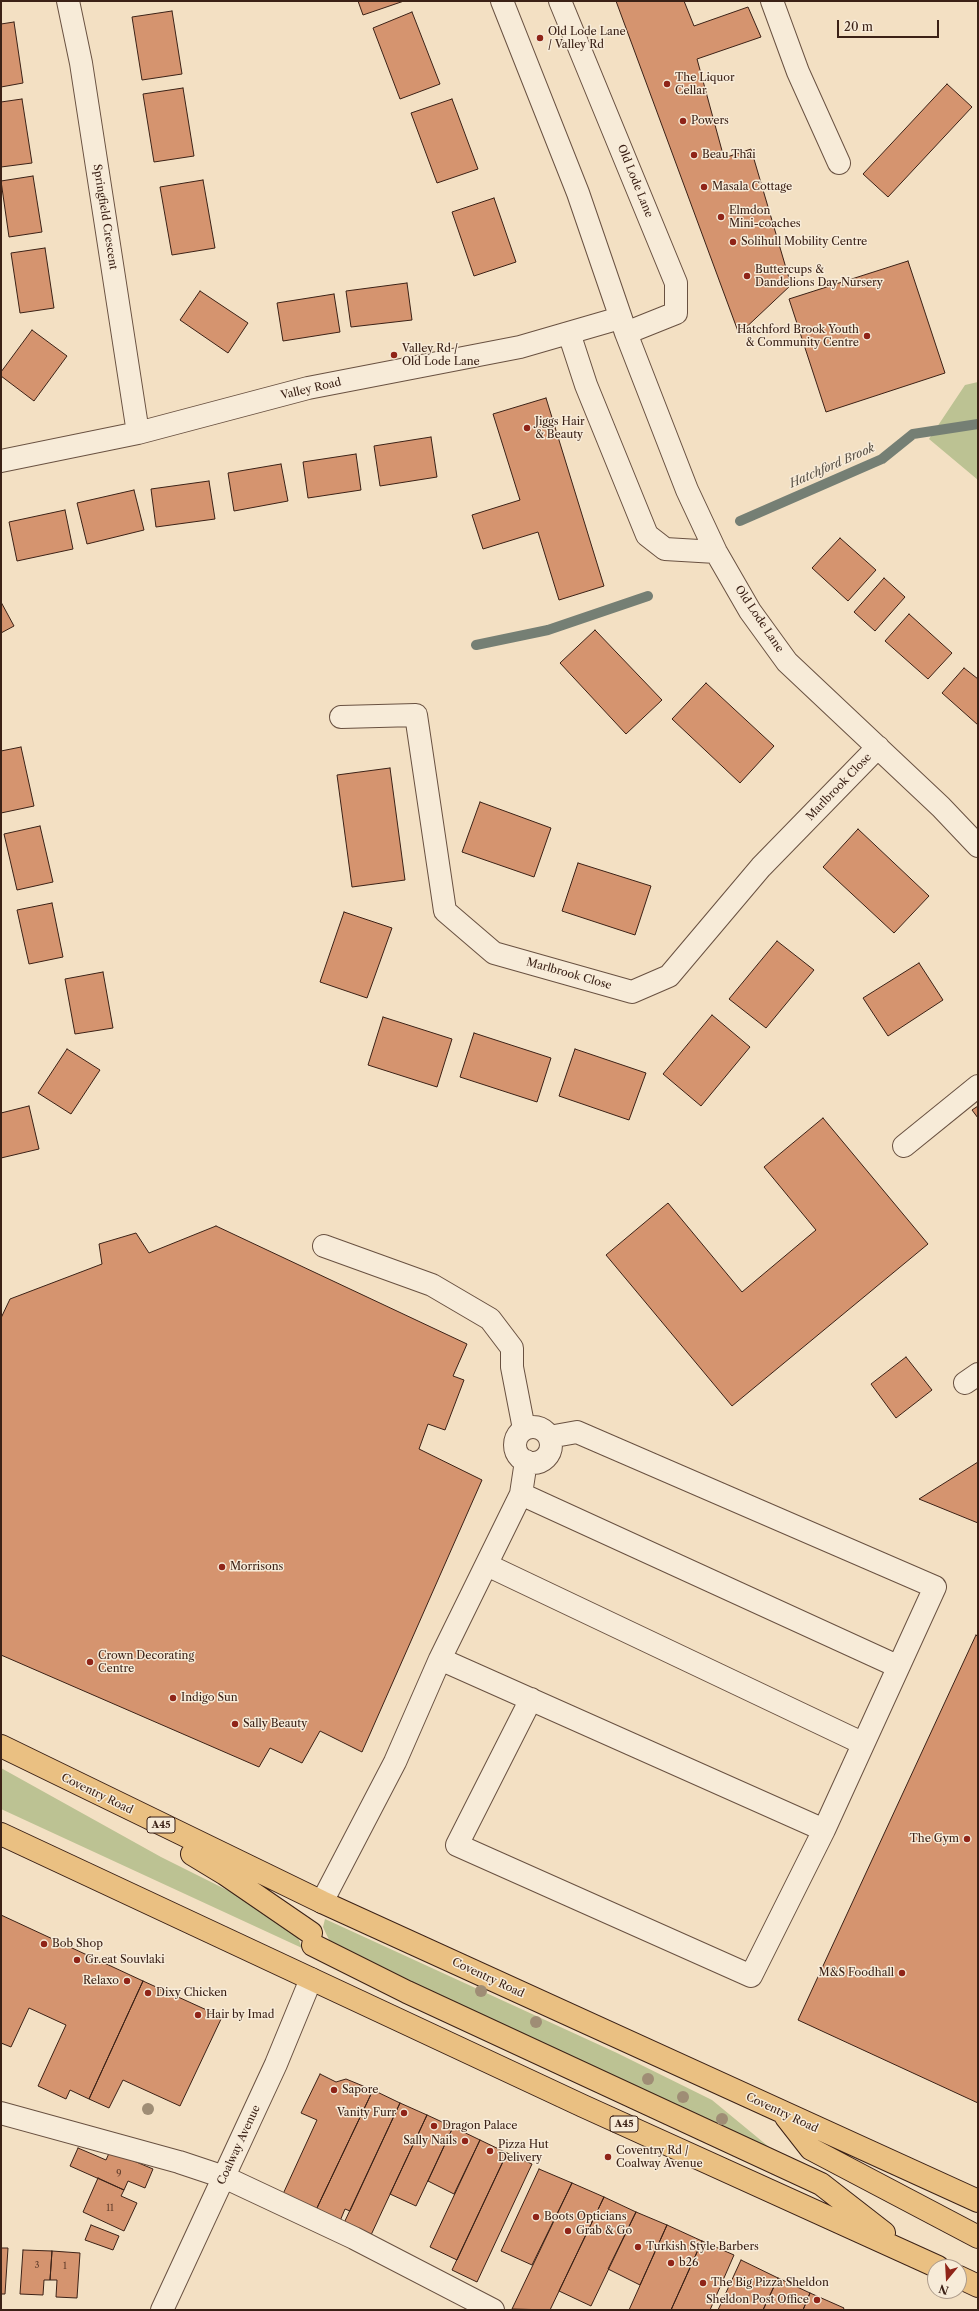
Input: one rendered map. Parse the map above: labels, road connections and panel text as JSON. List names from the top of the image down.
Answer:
{
  "streets": {
    "highway": ["Coventry Road", "A45"],
    "street": [
      "Old Lode Lane",
      "Springfield Crescent",
      "Valley Road",
      "Marlbrook Close",
      "Coalway Avenue"
    ]
  },
  "crossings": [
    ["Old Lode Lane", "Valley Road"],
    ["Old Lode Lane", "Marlbrook Close"],
    ["Springfield Crescent", "Valley Road"],
    ["A45", "Coalway Avenue"]
  ],
  "water": ["Hatchford Brook"],
  "places": [
    "Old Lode Lane / Valley Rd",
    "The Liquor Cellar",
    "Powers",
    "Beau Thai",
    "Masala Cottage",
    "Elmdon Mini-coaches",
    "Solihull Mobility Centre",
    "Buttercups & Dandelions Day Nursery",
    "Hatchford Brook Youth & Community Centre",
    "Valley Rd / Old Lode Lane",
    "Jiggs Hair & Beauty",
    "Morrisons",
    "Crown Decorating Centre",
    "Indigo Sun",
    "Sally Beauty",
    "The Gym",
    "Bob Shop",
    "Gr.eat Souvlaki",
    "M&S Foodhall",
    "Relaxo",
    "Dixy Chicken",
    "Hair by Imad",
    "Sapore",
    "Vanity Furr",
    "Dragon Palace",
    "Sally Nails",
    "Pizza Hut Delivery",
    "Coventry Rd / Coalway Avenue",
    "Boots Opticians",
    "Grab & Go",
    "Turkish Style Barbers",
    "b26",
    "The Big Pizza Sheldon",
    "Sheldon Post Office"
  ],
  "house_numbers": [
    "9",
    "11",
    "3",
    "1"
  ],
  "scale_bar": "20 m",
  "north": "bottom"
}
